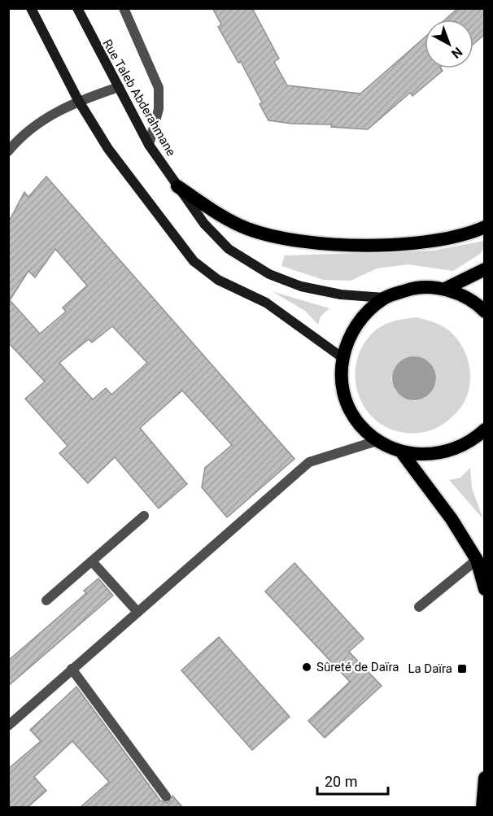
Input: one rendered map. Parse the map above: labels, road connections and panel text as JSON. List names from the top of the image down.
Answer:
{
  "streets": {
    "main road": ["Rue Taleb Abderahmane"]
  },
  "places": {
    "other": ["Sûreté de Daïra"],
    "transit": ["La Daïra"]
  },
  "scale_bar": "20 m",
  "north": "bottom right"
}
